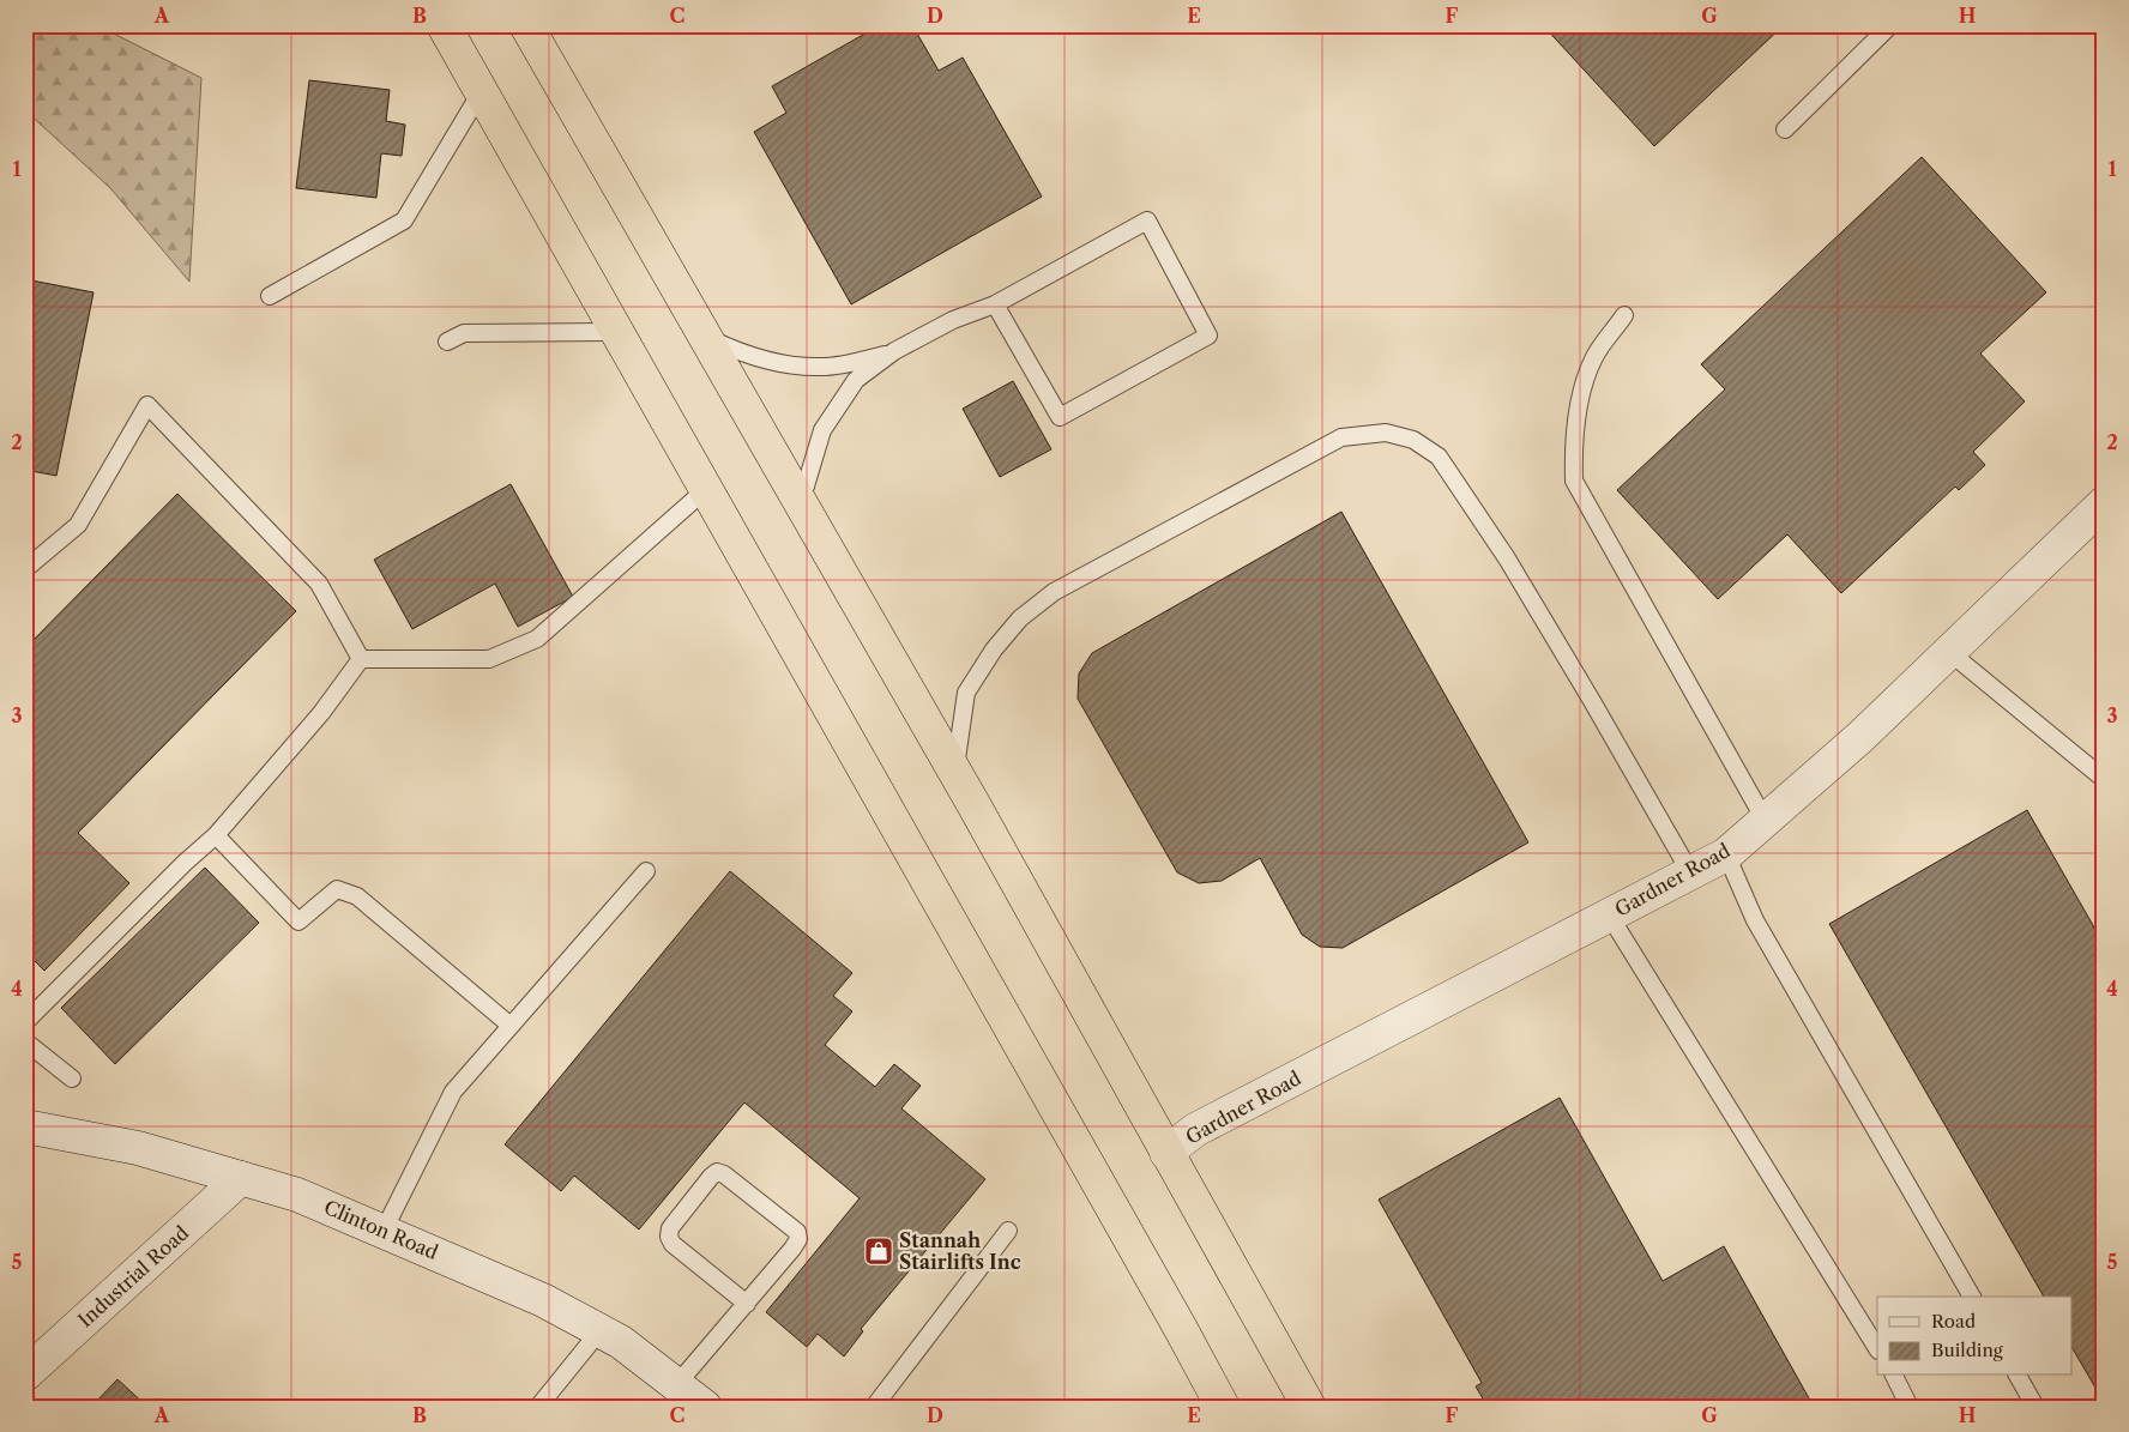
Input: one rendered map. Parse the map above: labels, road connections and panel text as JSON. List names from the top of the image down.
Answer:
{
  "streets": {
    "street": ["Gardner Road", "Clinton Road", "Industrial Road"]
  },
  "crossings": [
    ["Clinton Road", "Industrial Road"]
  ],
  "places": {
    "shop": ["Stannah Stairlifts Inc"]
  },
  "legend": ["Road", "Building"],
  "grid": {
    "columns": [
      "A",
      "B",
      "C",
      "D",
      "E",
      "F",
      "G",
      "H"
    ],
    "rows": [
      "1",
      "2",
      "3",
      "4",
      "5"
    ]
  }
}
